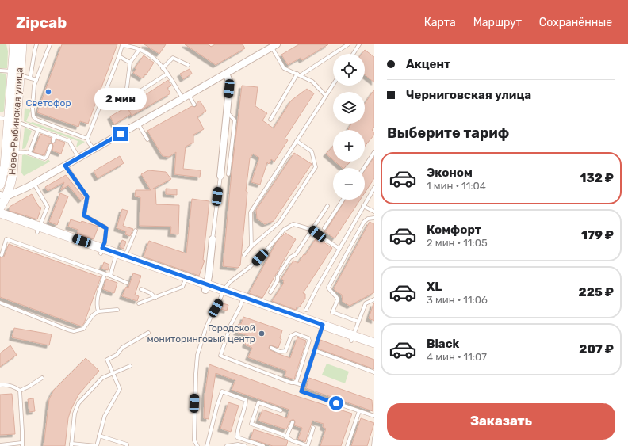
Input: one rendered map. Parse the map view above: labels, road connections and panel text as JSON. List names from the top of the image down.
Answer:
{
  "streets": {
    "main road": ["Ново-Рыбинская улица"]
  },
  "places": ["Светофор", "Городской мониторинговый центр"],
  "page": {
    "header": "Zipcab",
    "nav": ["Карта", "Маршрут", "Сохранённые"],
    "banner": ["Акцент", "Черниговская улица"],
    "map_buttons": ["+", "−"],
    "bubble": "2 мин",
    "heading": "Выберите тариф",
    "list": [
      {
        "name": "Эконом",
        "note": "1 мин · 11:04",
        "value": "132 ₽"
      },
      {
        "name": "Комфорт",
        "note": "2 мин · 11:05",
        "value": "179 ₽"
      },
      {
        "name": "XL",
        "note": "3 мин · 11:06",
        "value": "225 ₽"
      },
      {
        "name": "Black",
        "note": "4 мин · 11:07",
        "value": "207 ₽"
      }
    ],
    "buttons": "Заказать"
  }
}
